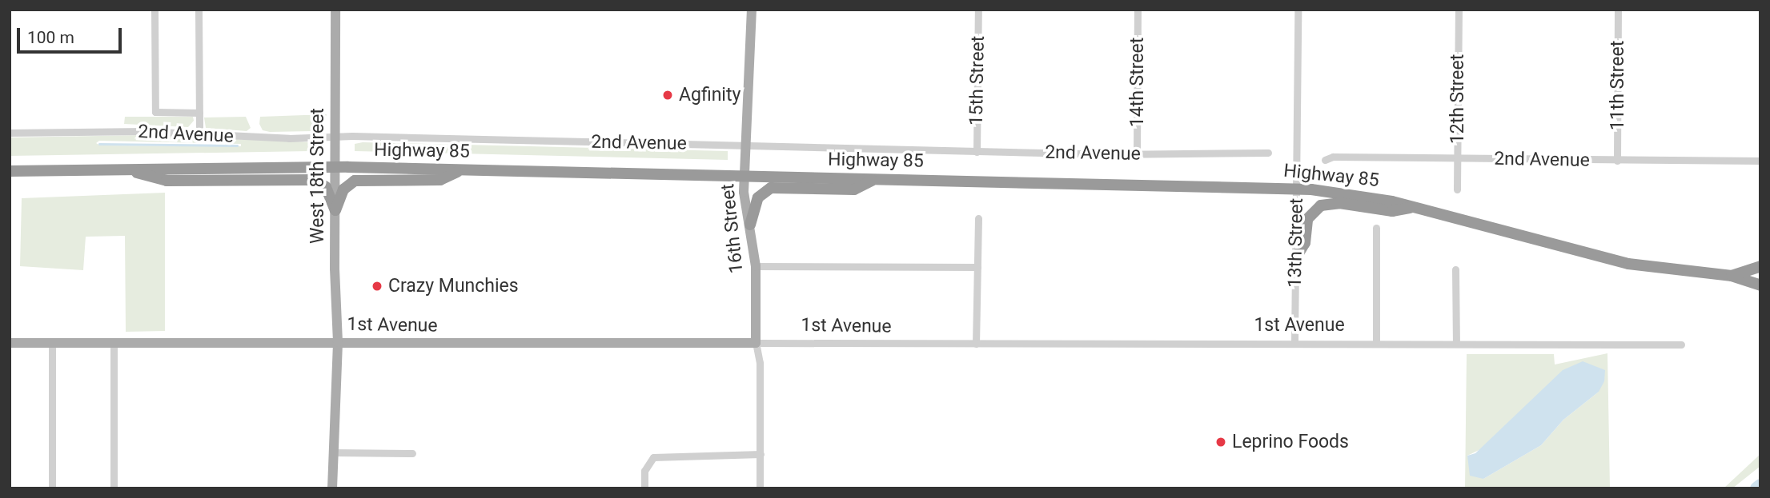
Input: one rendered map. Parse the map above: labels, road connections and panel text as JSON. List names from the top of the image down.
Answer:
{
  "streets": {
    "highway": ["Highway 85"],
    "main road": ["West 18th Street", "16th Street", "1st Avenue"],
    "street": [
      "15th Street",
      "14th Street",
      "11th Street",
      "12th Street",
      "2nd Avenue",
      "13th Street"
    ]
  },
  "crossings": [
    ["15th Street", "2nd Avenue"],
    ["14th Street", "2nd Avenue"],
    ["11th Street", "2nd Avenue"],
    ["12th Street", "2nd Avenue"],
    ["2nd Avenue", "West 18th Street"],
    ["2nd Avenue", "16th Street"],
    ["Highway 85", "West 18th Street"],
    ["Highway 85", "16th Street"],
    ["Highway 85", "13th Street"],
    ["West 18th Street", "1st Avenue"],
    ["16th Street", "1st Avenue"],
    ["13th Street", "1st Avenue"]
  ],
  "places": ["Agfinity", "Crazy Munchies", "Leprino Foods"],
  "scale_bar": "100 m"
}
